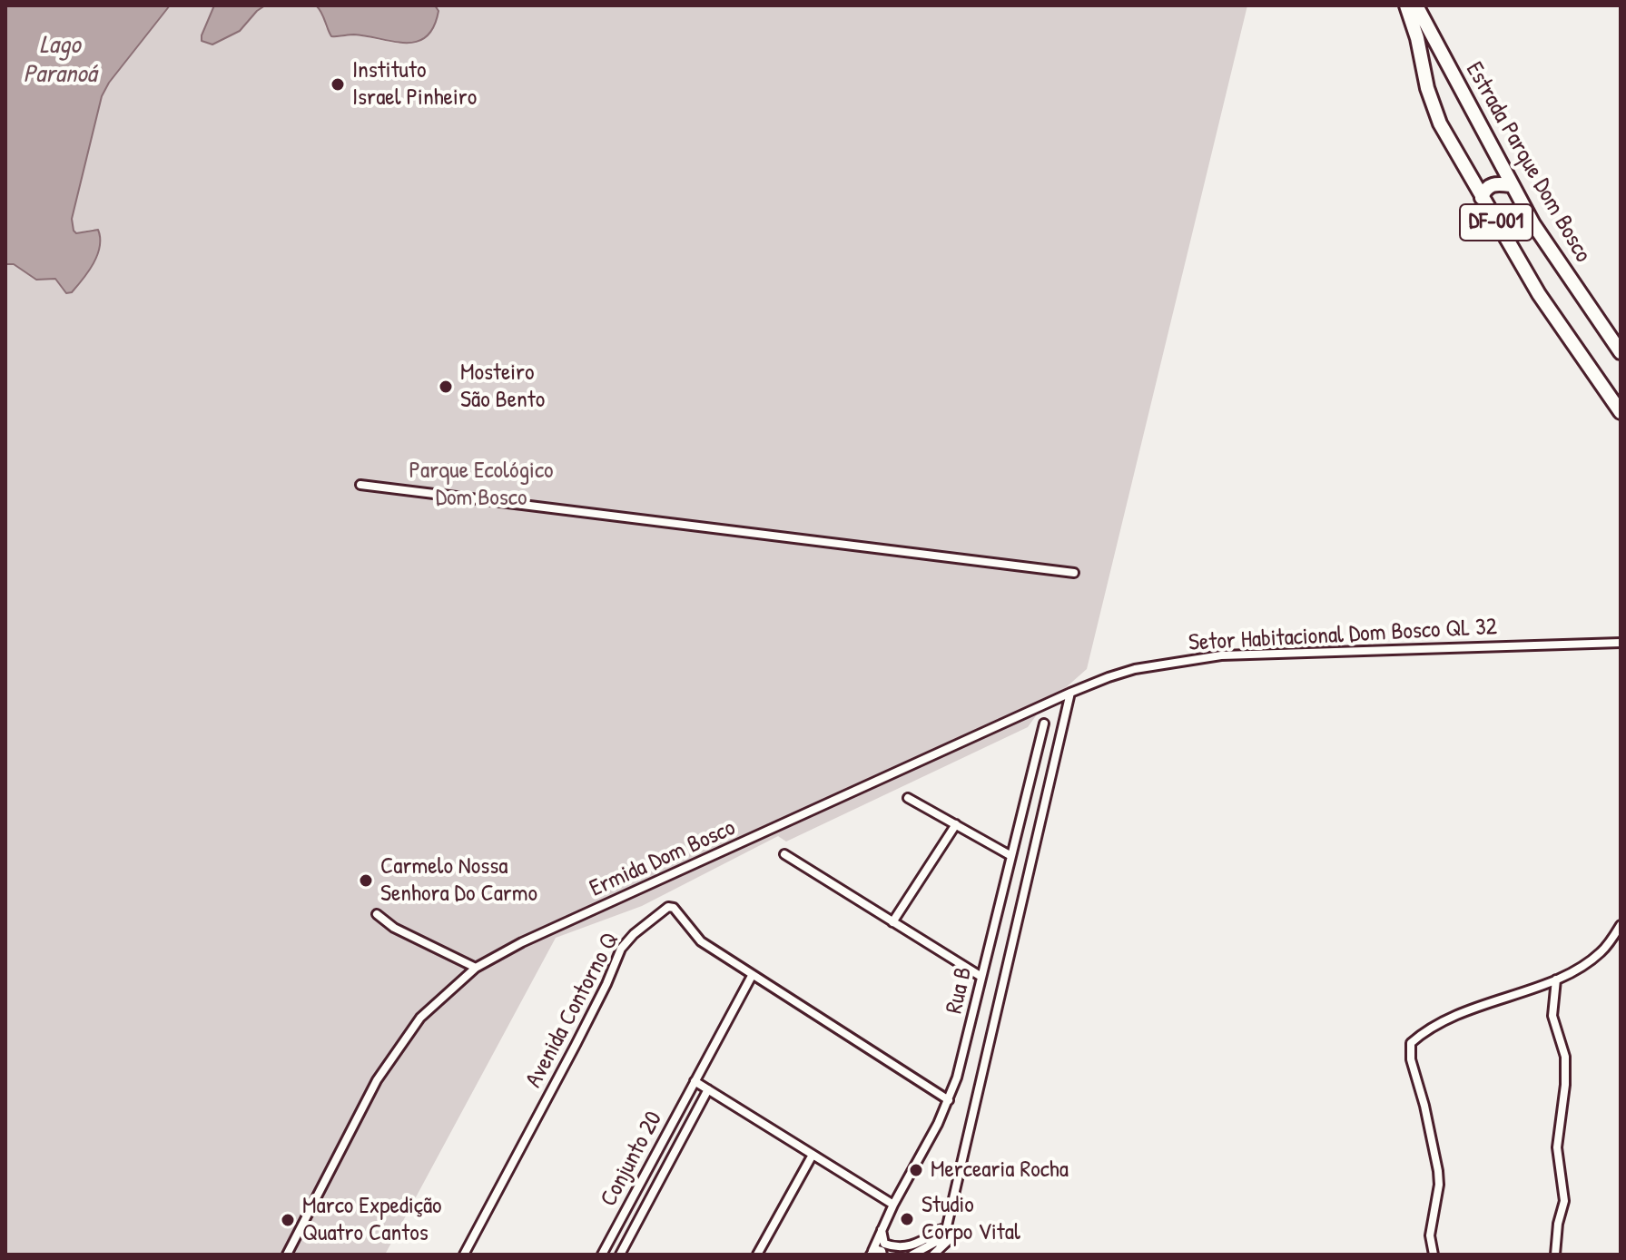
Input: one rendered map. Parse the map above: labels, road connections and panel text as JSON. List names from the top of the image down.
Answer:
{
  "streets": {
    "main road": ["Estrada Parque Dom Bosco", "DF-001"],
    "street": [
      "Setor Habitacional Dom Bosco QL 32",
      "Ermida Dom Bosco",
      "Rua B",
      "Avenida Contorno Q",
      "Conjunto 20"
    ]
  },
  "crossings": [
    ["Setor Habitacional Dom Bosco QL 32", "Ermida Dom Bosco"],
    ["Rua B", "Avenida Contorno Q"],
    ["Avenida Contorno Q", "Conjunto 20"]
  ],
  "water": ["Lago Paranoá"],
  "parks": ["Parque Ecológico Dom Bosco"],
  "places": [
    "Instituto Israel Pinheiro",
    "Mosteiro São Bento",
    "Carmelo Nossa Senhora Do Carmo",
    "Mercearia Rocha",
    "Studio Corpo Vital",
    "Marco Expedição Quatro Cantos"
  ]
}
